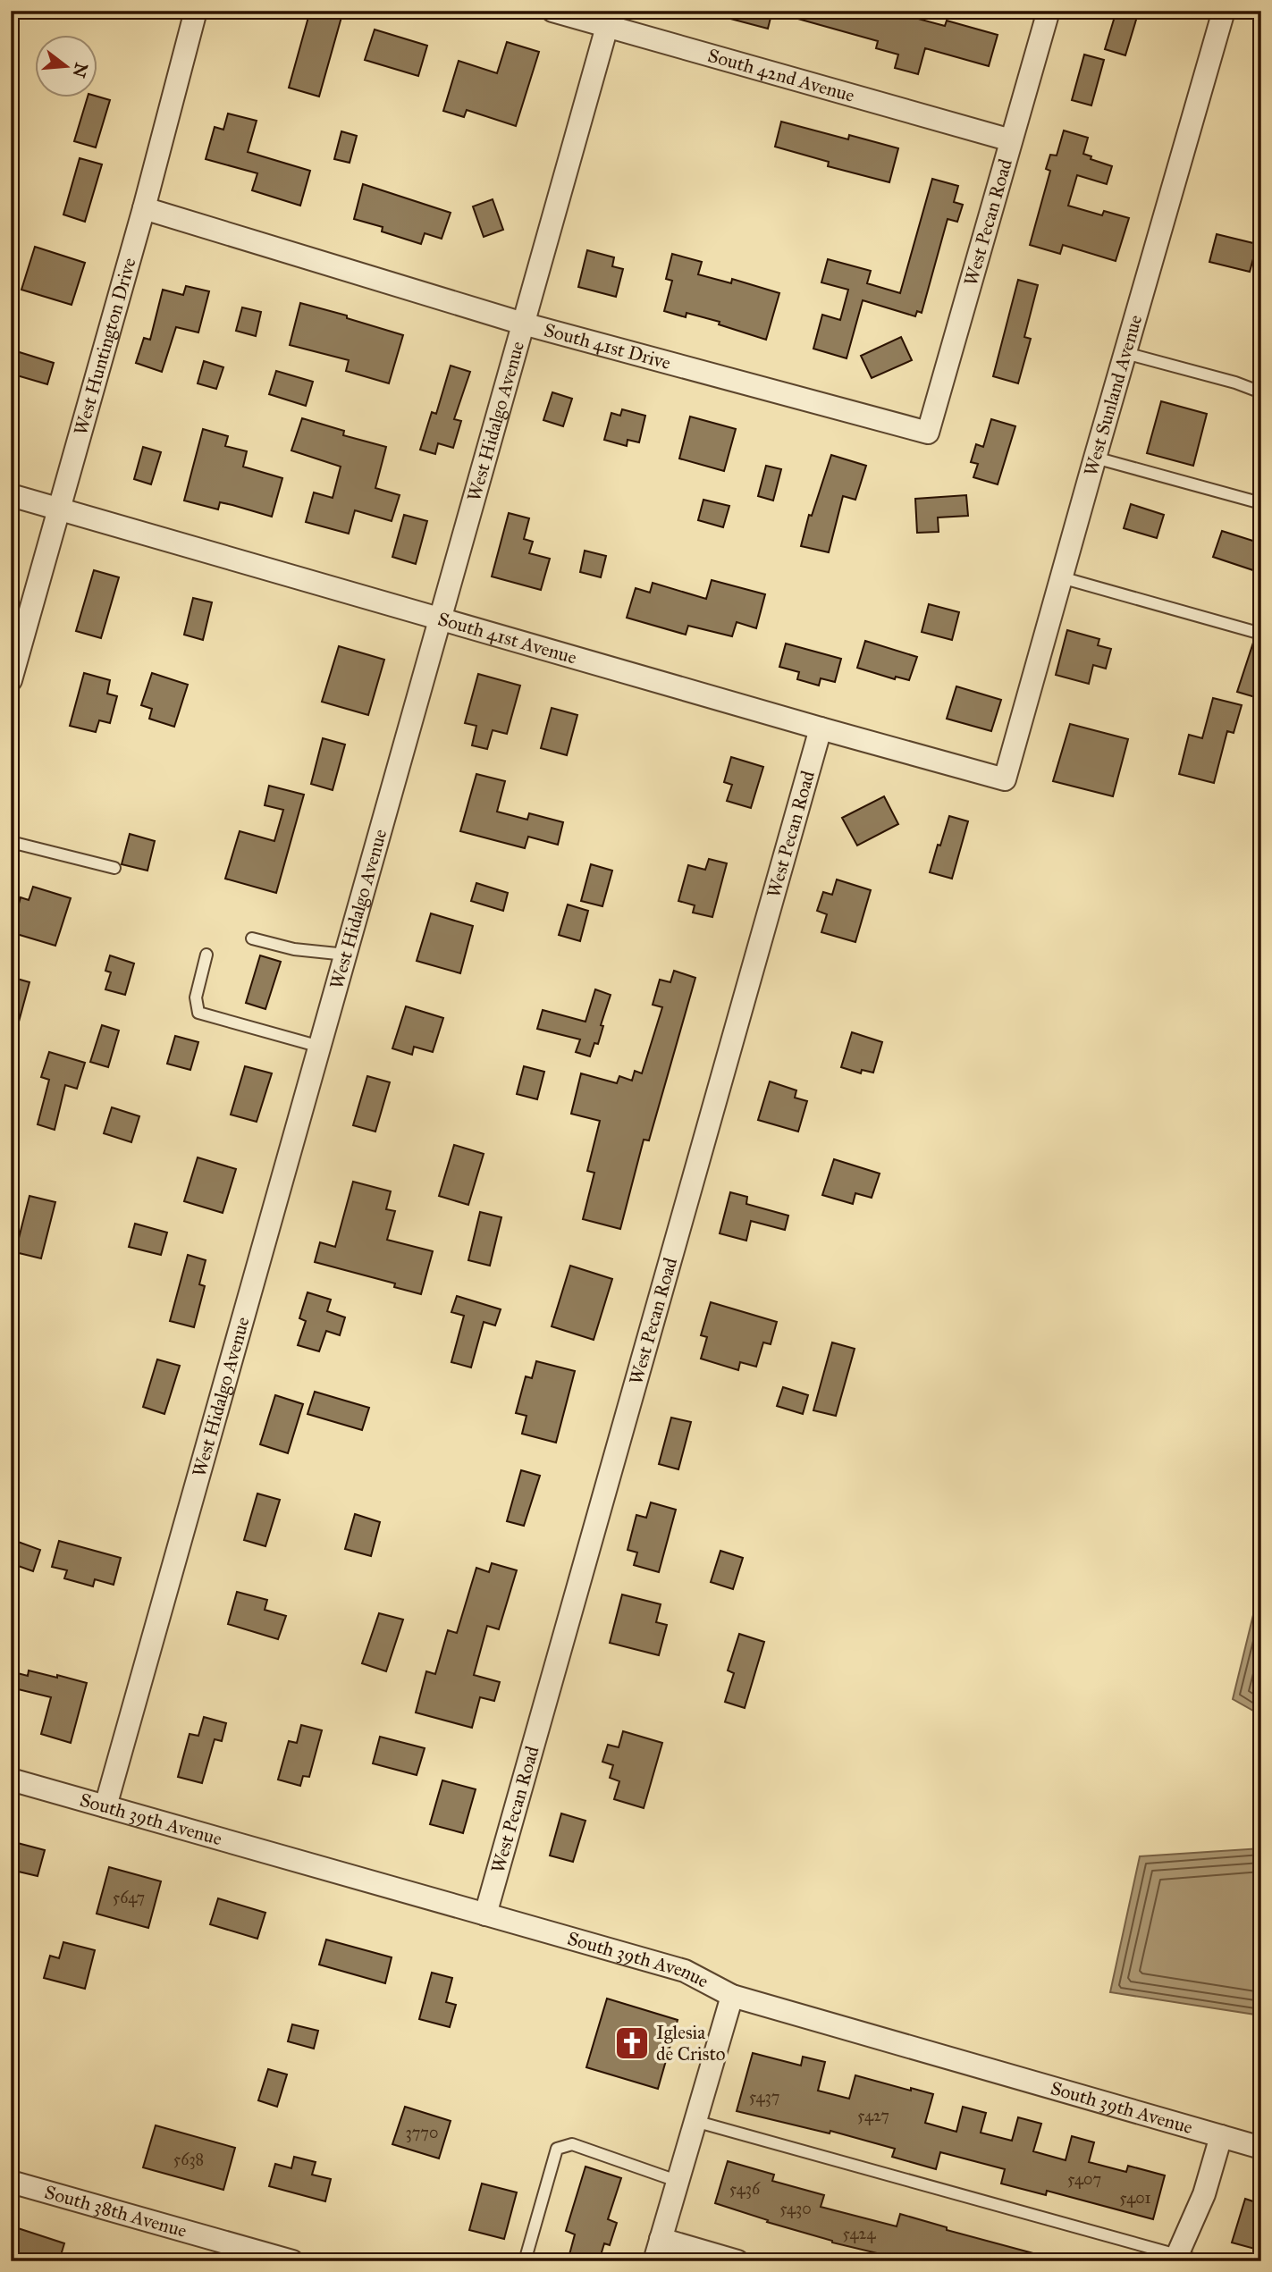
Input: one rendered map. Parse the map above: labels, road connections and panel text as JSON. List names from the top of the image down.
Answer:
{
  "streets": {
    "street": [
      "South 42nd Avenue",
      "West Pecan Road",
      "West Huntington Drive",
      "South 41st Drive",
      "West Sunland Avenue",
      "West Hidalgo Avenue",
      "South 41st Avenue",
      "South 39th Avenue",
      "South 38th Avenue"
    ]
  },
  "crossings": [
    ["South 42nd Avenue", "West Pecan Road"],
    ["South 42nd Avenue", "West Hidalgo Avenue"],
    ["West Pecan Road", "South 41st Drive"],
    ["West Pecan Road", "South 41st Avenue"],
    ["West Pecan Road", "South 39th Avenue"],
    ["West Huntington Drive", "South 41st Drive"],
    ["West Huntington Drive", "South 41st Avenue"],
    ["South 41st Drive", "West Hidalgo Avenue"],
    ["West Sunland Avenue", "South 41st Avenue"],
    ["West Hidalgo Avenue", "South 41st Avenue"],
    ["West Hidalgo Avenue", "South 39th Avenue"]
  ],
  "places": {
    "church": ["Iglesia de Cristo"]
  },
  "house_numbers": [
    "5647",
    "5437",
    "5427",
    "3770",
    "5638",
    "5407",
    "5436",
    "5401",
    "5430",
    "5424"
  ],
  "north": "right"
}
